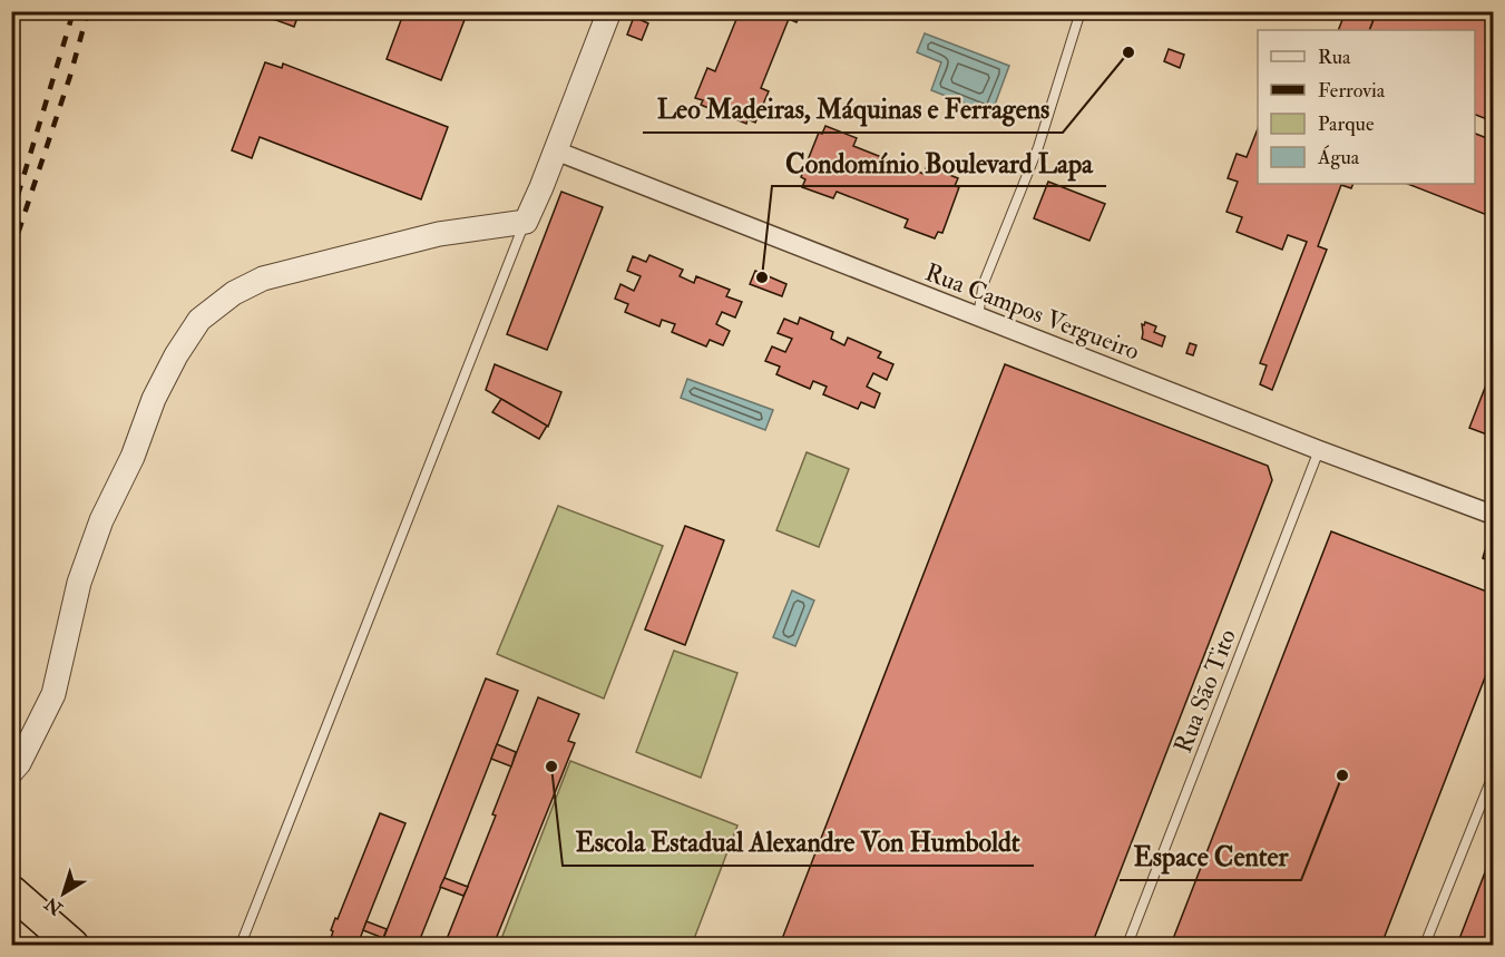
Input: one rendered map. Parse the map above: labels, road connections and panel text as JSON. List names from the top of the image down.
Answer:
{
  "streets": {
    "street": ["Rua Campos Vergueiro"],
    "lane": ["Rua São Tito"]
  },
  "crossings": [
    ["Rua Campos Vergueiro", "Rua São Tito"]
  ],
  "places": [
    "Leo Madeiras, Máquinas e Ferragens",
    "Condomínio Boulevard Lapa",
    "Escola Estadual Alexandre Von Humboldt",
    "Espace Center"
  ],
  "legend": [
    "Rua",
    "Ferrovia",
    "Parque",
    "Água"
  ],
  "north": "bottom left"
}
